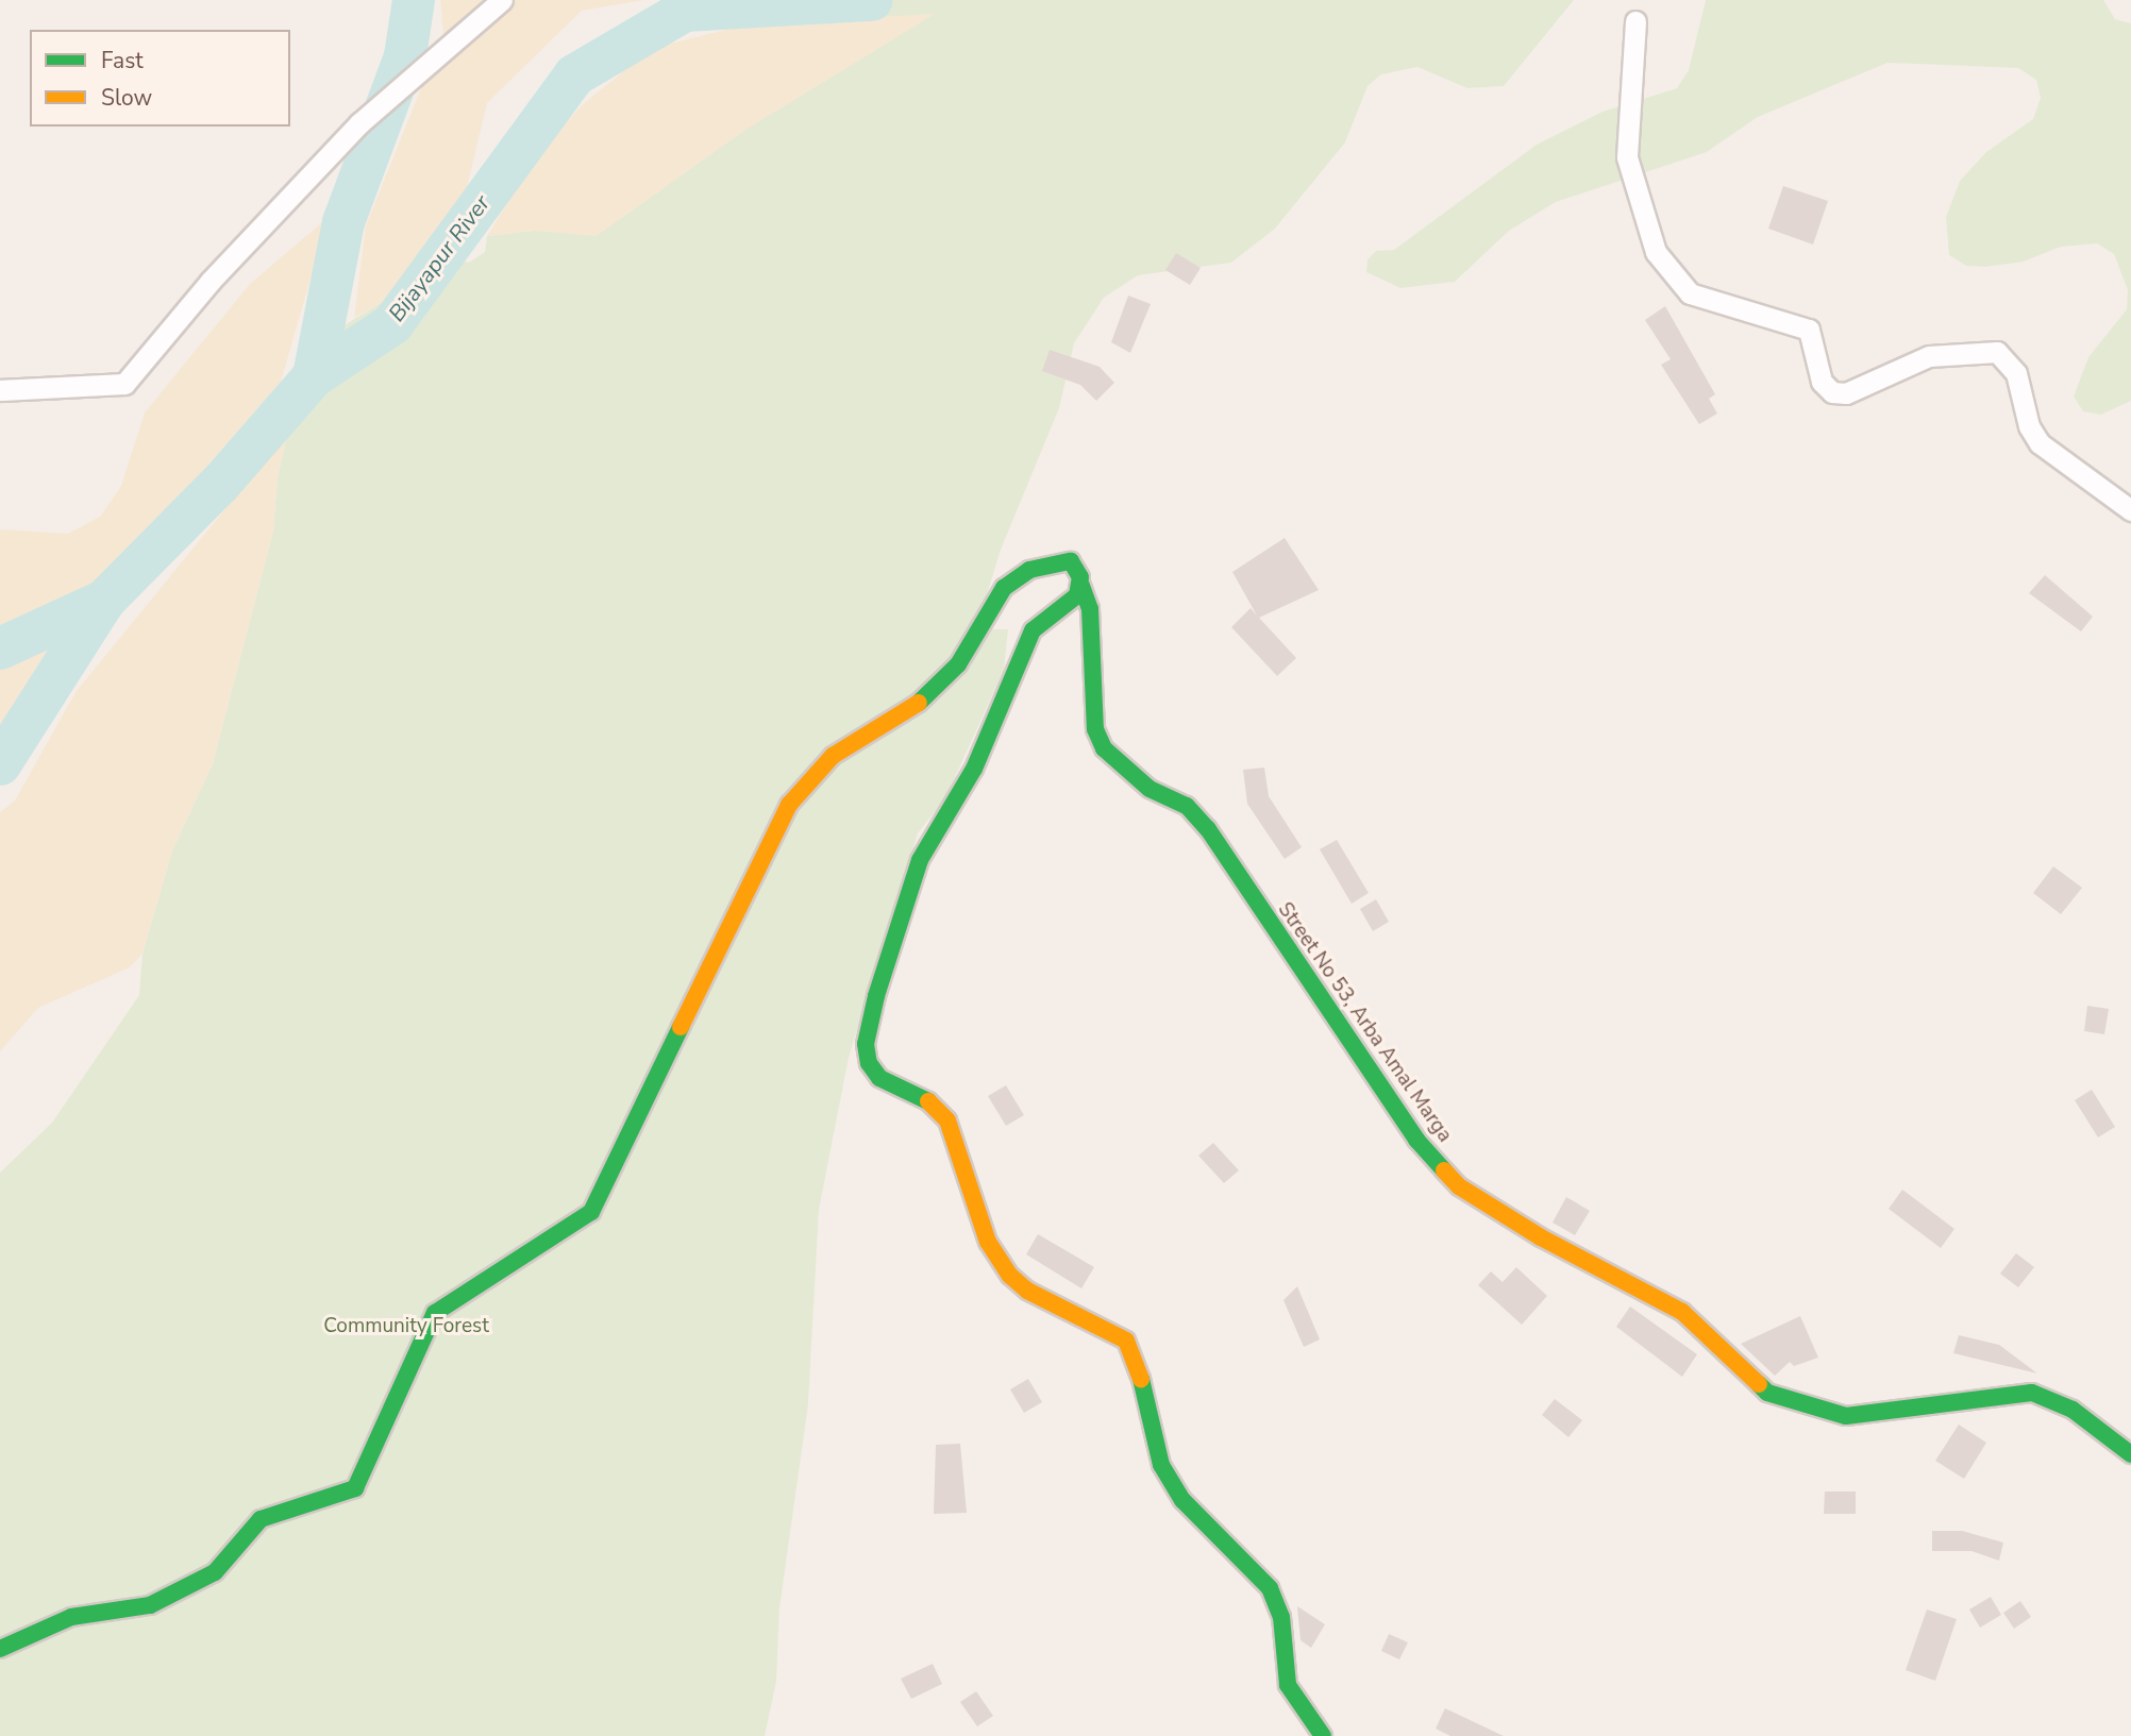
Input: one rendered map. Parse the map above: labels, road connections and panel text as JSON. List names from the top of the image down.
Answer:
{
  "streets": {
    "street": ["Street No 53, Arba Amal Marga"]
  },
  "water": ["Bijayapur River"],
  "parks": ["Community Forest"],
  "legend": ["Fast", "Slow"]
}
